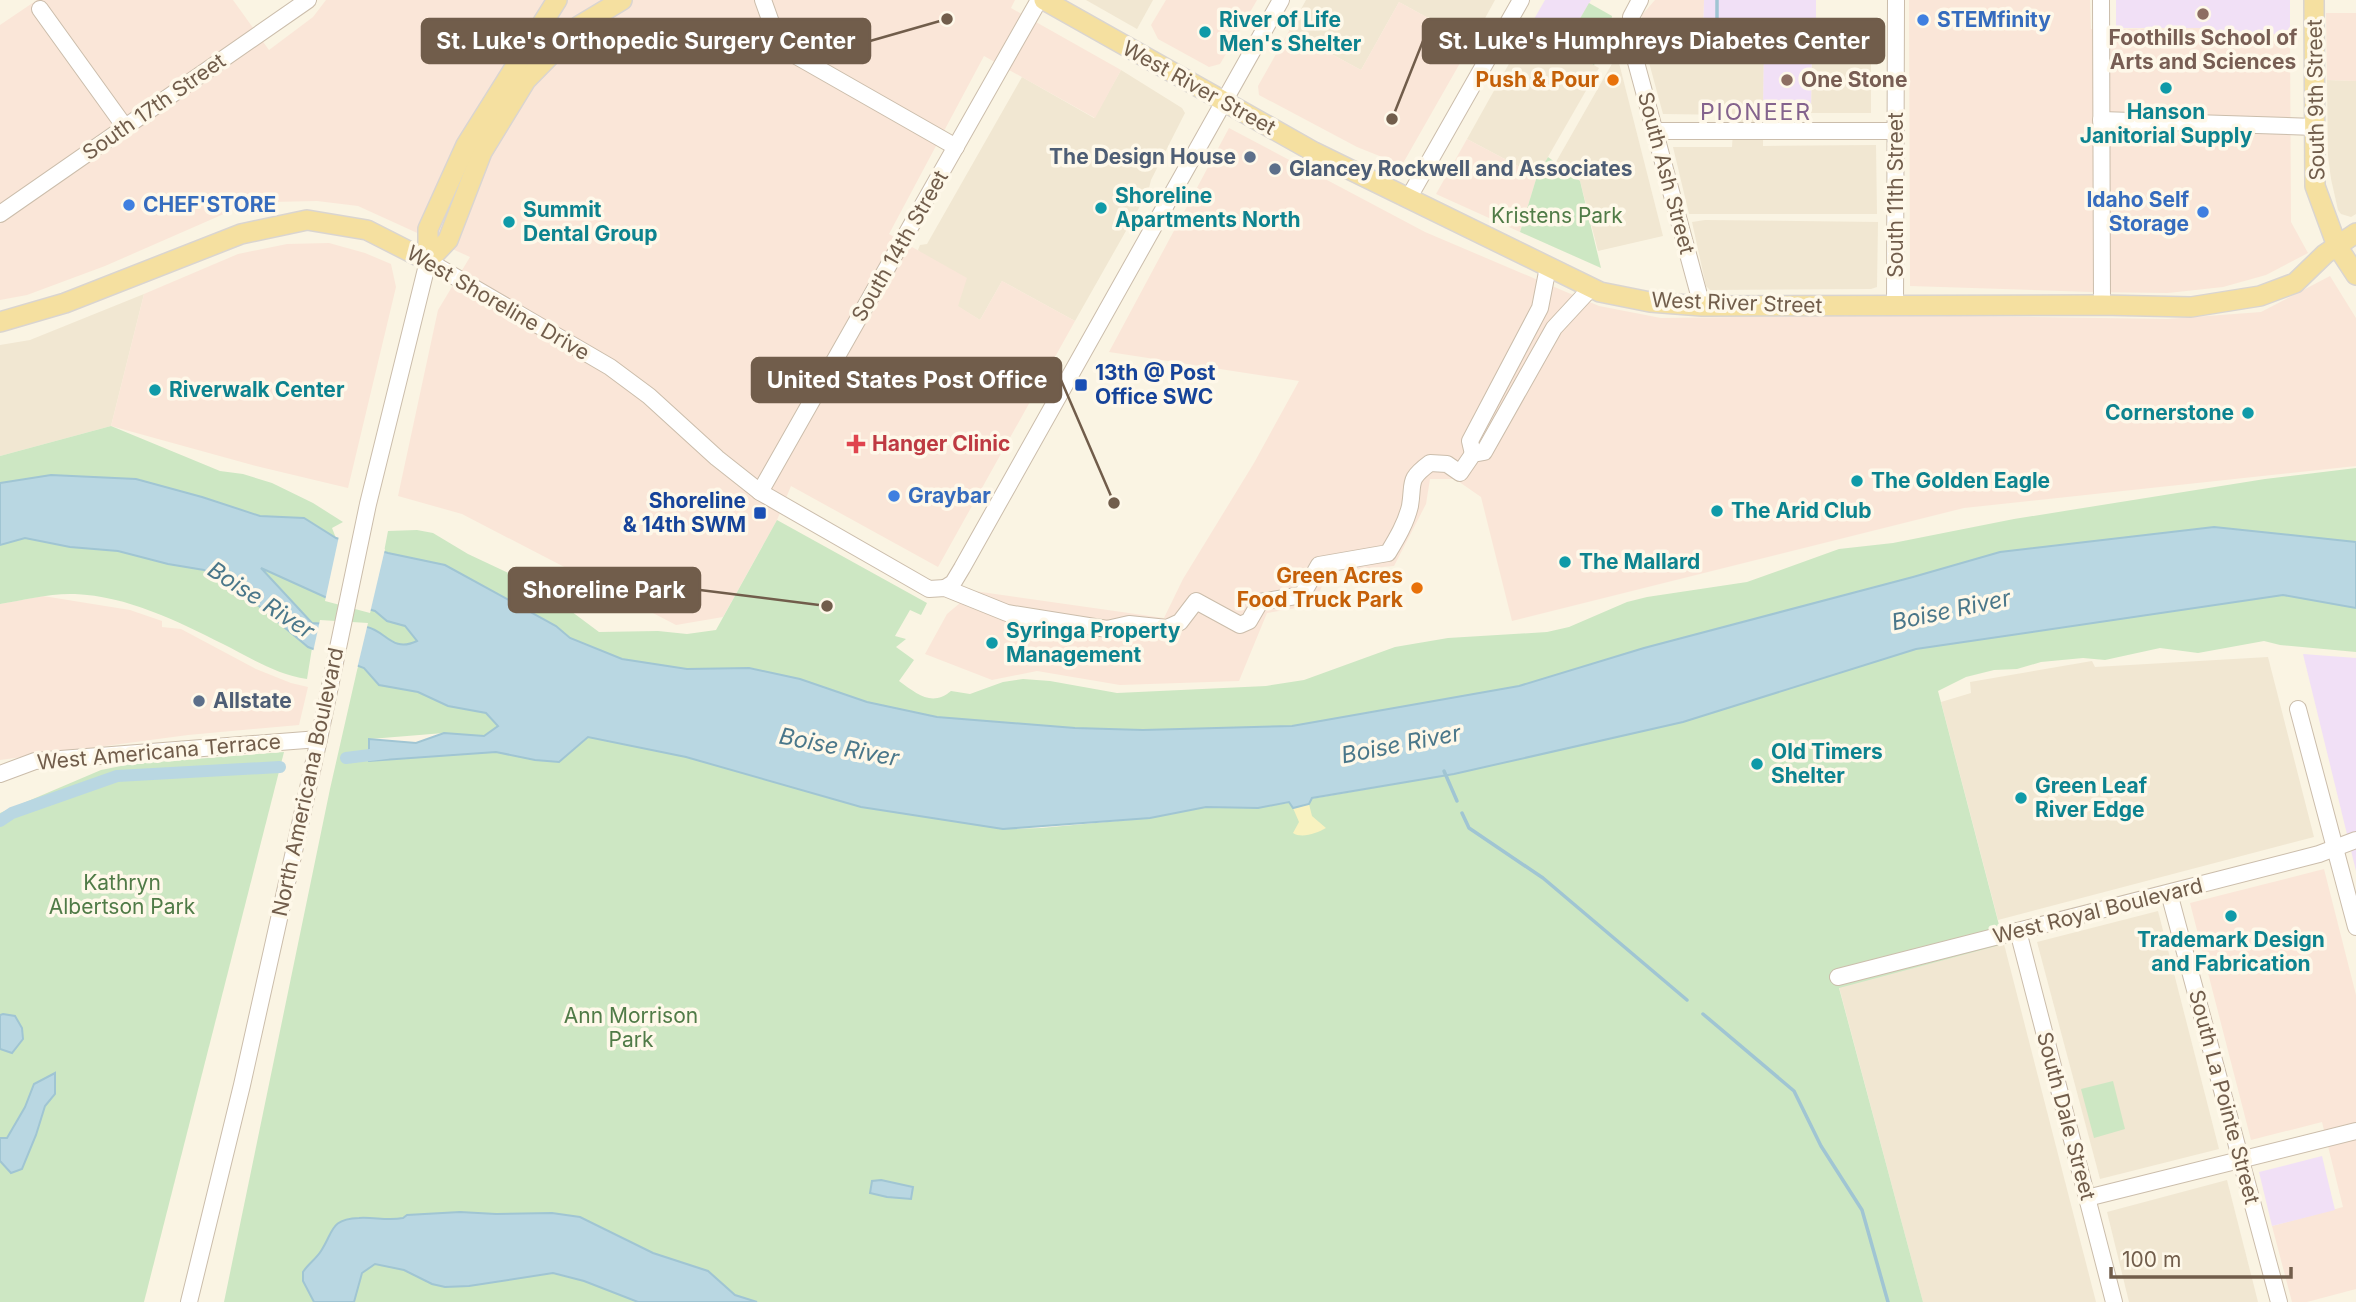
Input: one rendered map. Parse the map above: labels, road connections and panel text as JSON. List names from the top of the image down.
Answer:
{
  "streets": {
    "main road": ["West River Street", "South 9th Street", "West Shoreline Drive"],
    "street": [
      "South 17th Street",
      "South Ash Street",
      "South 11th Street",
      "South 14th Street",
      "West Americana Terrace",
      "North Americana Boulevard",
      "West Royal Boulevard",
      "South La Pointe Street",
      "South Dale Street"
    ]
  },
  "crossings": [
    ["West River Street", "South 9th Street"],
    ["West River Street", "South Ash Street"],
    ["West River Street", "South 11th Street"],
    ["West River Street", "South 14th Street"],
    ["South 14th Street", "West Shoreline Drive"],
    ["West Shoreline Drive", "North Americana Boulevard"],
    ["West Americana Terrace", "North Americana Boulevard"],
    ["West Royal Boulevard", "South La Pointe Street"],
    ["West Royal Boulevard", "South Dale Street"]
  ],
  "districts": ["PIONEER"],
  "water": ["Boise River"],
  "parks": ["Kristens Park", "Kathryn Albertson Park", "Ann Morrison Park"],
  "places": {
    "other": [
      "Foothills School of Arts and Sciences",
      "St. Luke's Orthopedic Surgery Center",
      "STEMfinity",
      "River of Life Men's Shelter",
      "Push & Pour",
      "One Stone",
      "Hanson Janitorial Supply",
      "St. Luke's Humphreys Diabetes Center",
      "The Design House",
      "Glancey Rockwell and Associates",
      "CHEF'STORE",
      "Shoreline Apartments North",
      "Idaho Self Storage",
      "Summit Dental Group",
      "Riverwalk Center",
      "Cornerstone",
      "The Golden Eagle",
      "Graybar",
      "United States Post Office",
      "The Arid Club",
      "The Mallard",
      "Green Acres Food Truck Park",
      "Shoreline Park",
      "Syringa Property Management",
      "Allstate",
      "Old Timers Shelter",
      "Green Leaf River Edge",
      "Trademark Design and Fabrication"
    ],
    "transit": ["13th @ Post Office SWC", "Shoreline & 14th SWM"],
    "health": ["Hanger Clinic"]
  },
  "scale_bar": "100 m"
}
